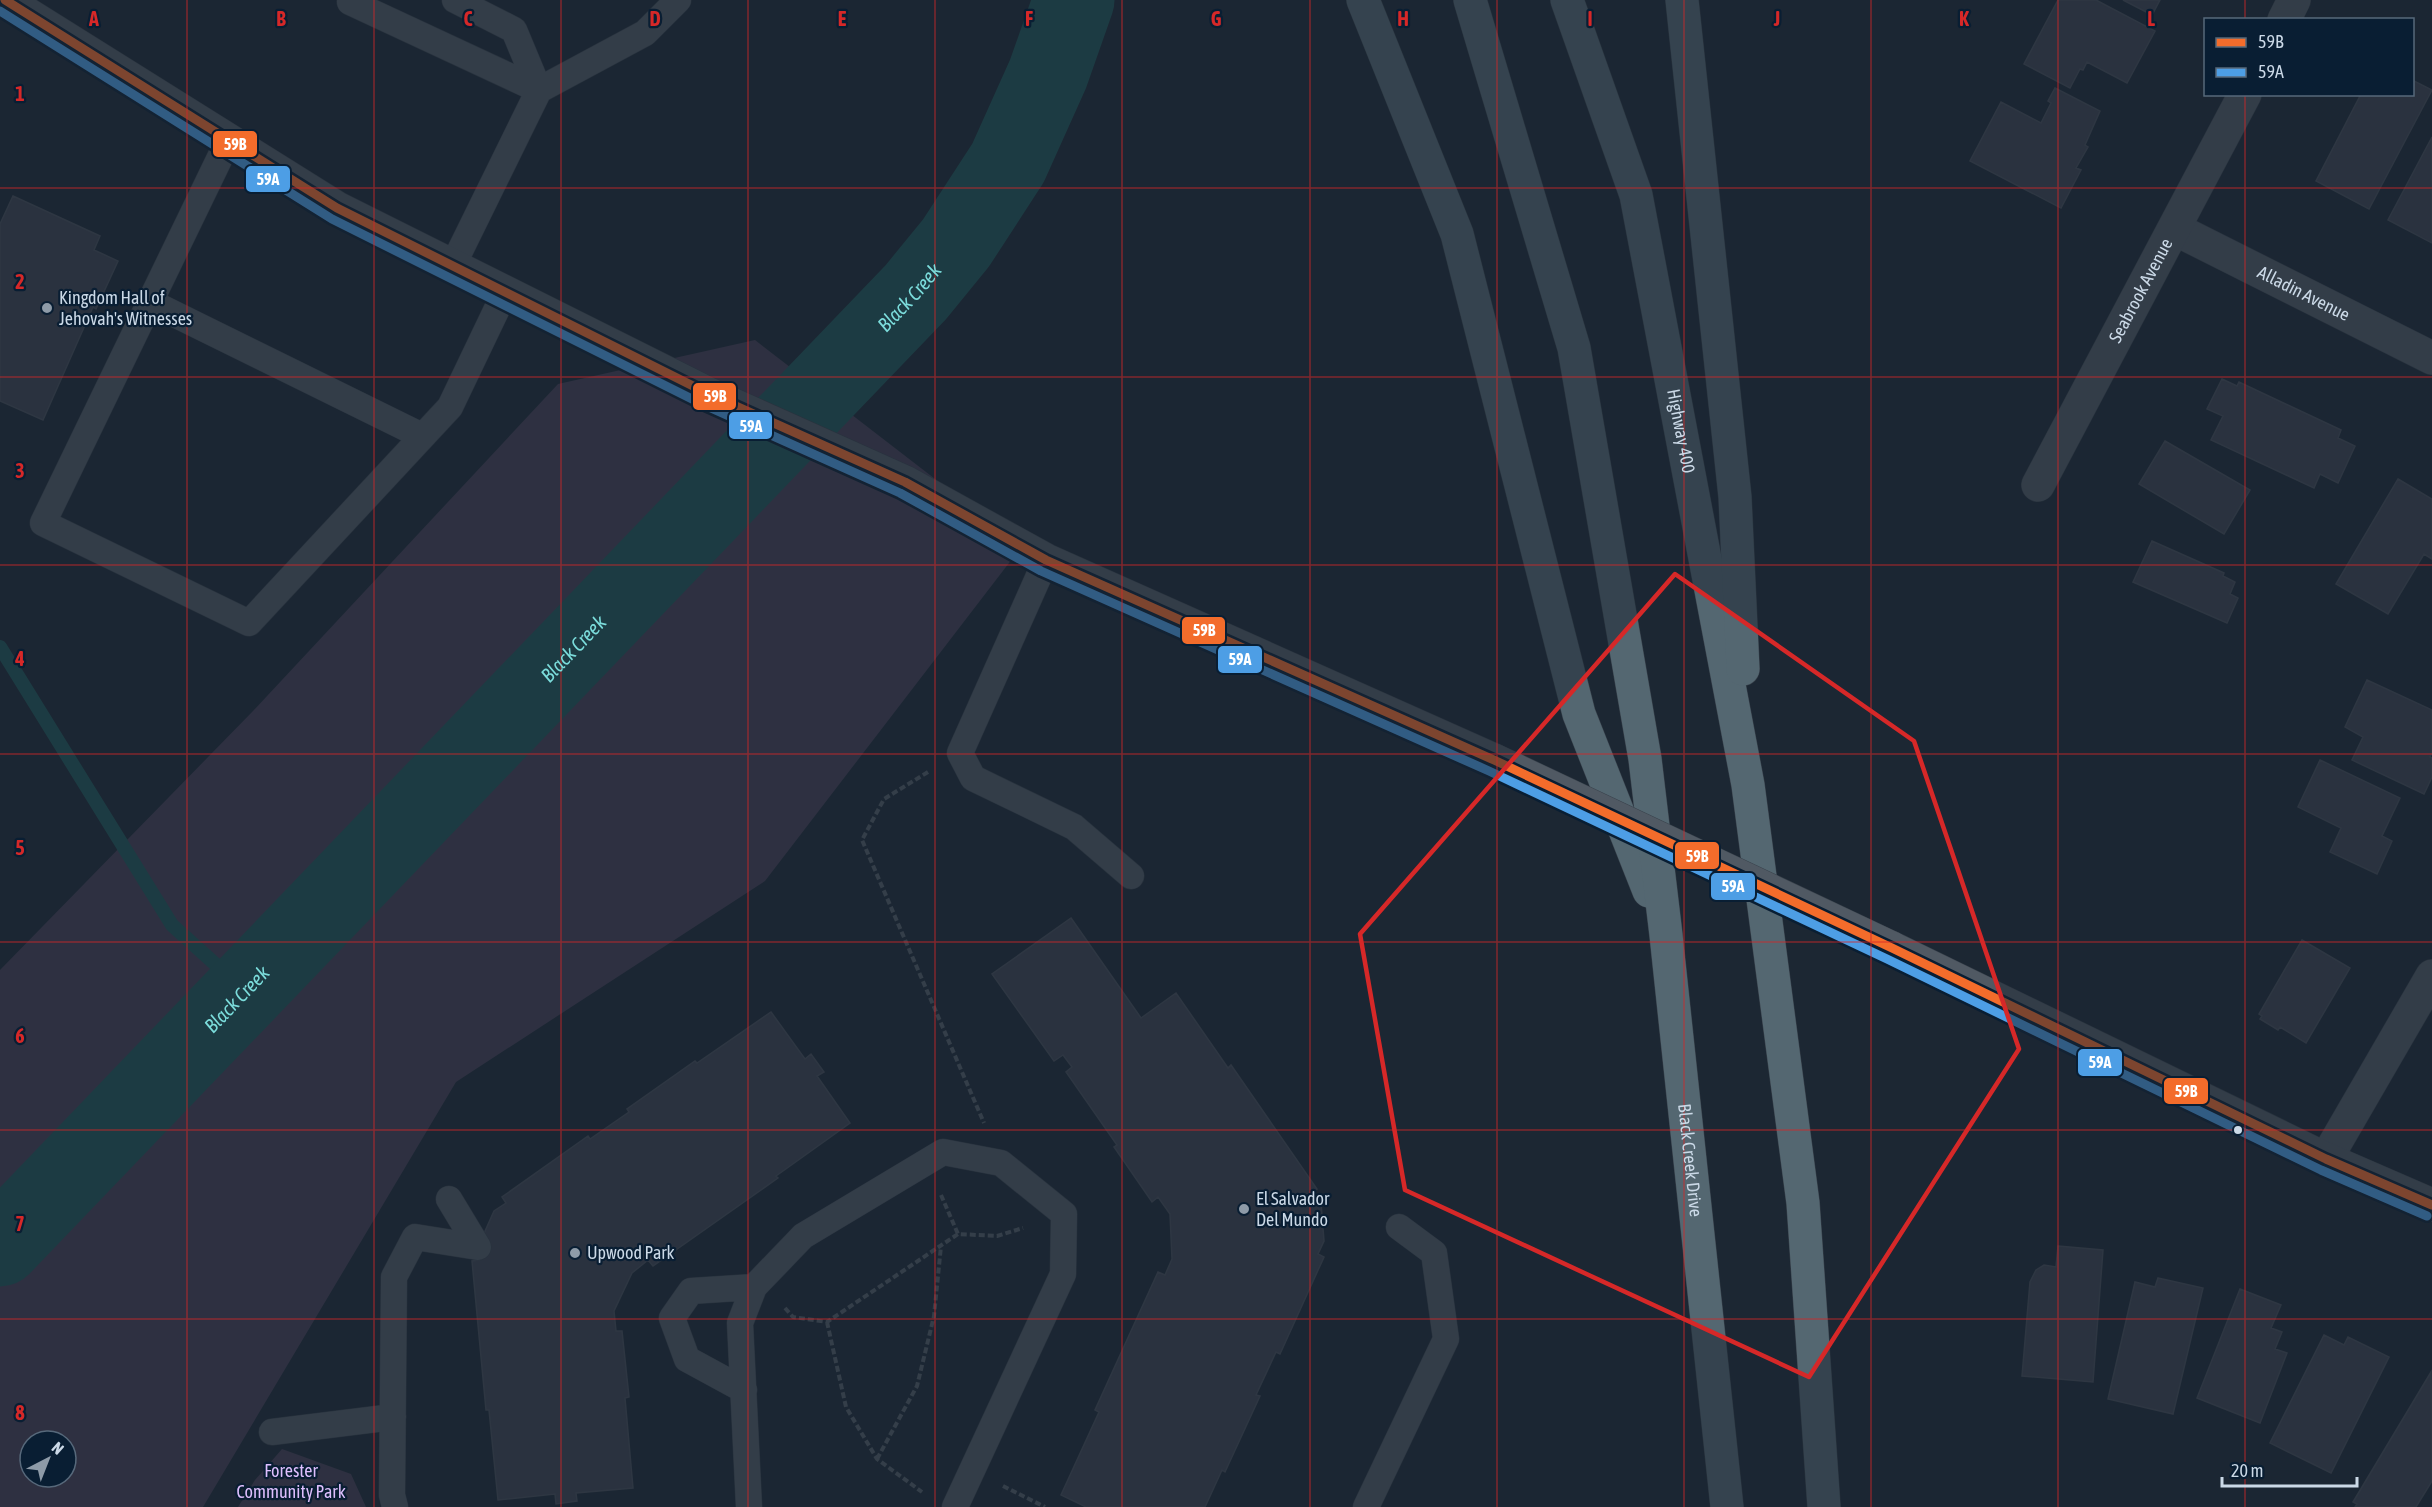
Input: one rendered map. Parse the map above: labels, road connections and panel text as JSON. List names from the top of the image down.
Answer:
{
  "streets": {
    "highway": ["Highway 400", "Black Creek Drive"],
    "street": ["Seabrook Avenue", "Alladin Avenue"]
  },
  "crossings": [
    ["Seabrook Avenue", "Alladin Avenue"]
  ],
  "water": ["Black Creek"],
  "parks": ["Forester Community Park"],
  "places": ["Kingdom Hall of Jehovah's Witnesses", "El Salvador Del Mundo", "Upwood Park"],
  "lines": ["transit line 59B", "transit line 59A"],
  "legend": ["59B", "59A"],
  "scale_bar": "20 m",
  "north": "top right",
  "grid": {
    "columns": [
      "A",
      "B",
      "C",
      "D",
      "E",
      "F",
      "G",
      "H",
      "I",
      "J",
      "K",
      "L"
    ],
    "rows": [
      "1",
      "2",
      "3",
      "4",
      "5",
      "6",
      "7",
      "8"
    ]
  }
}
